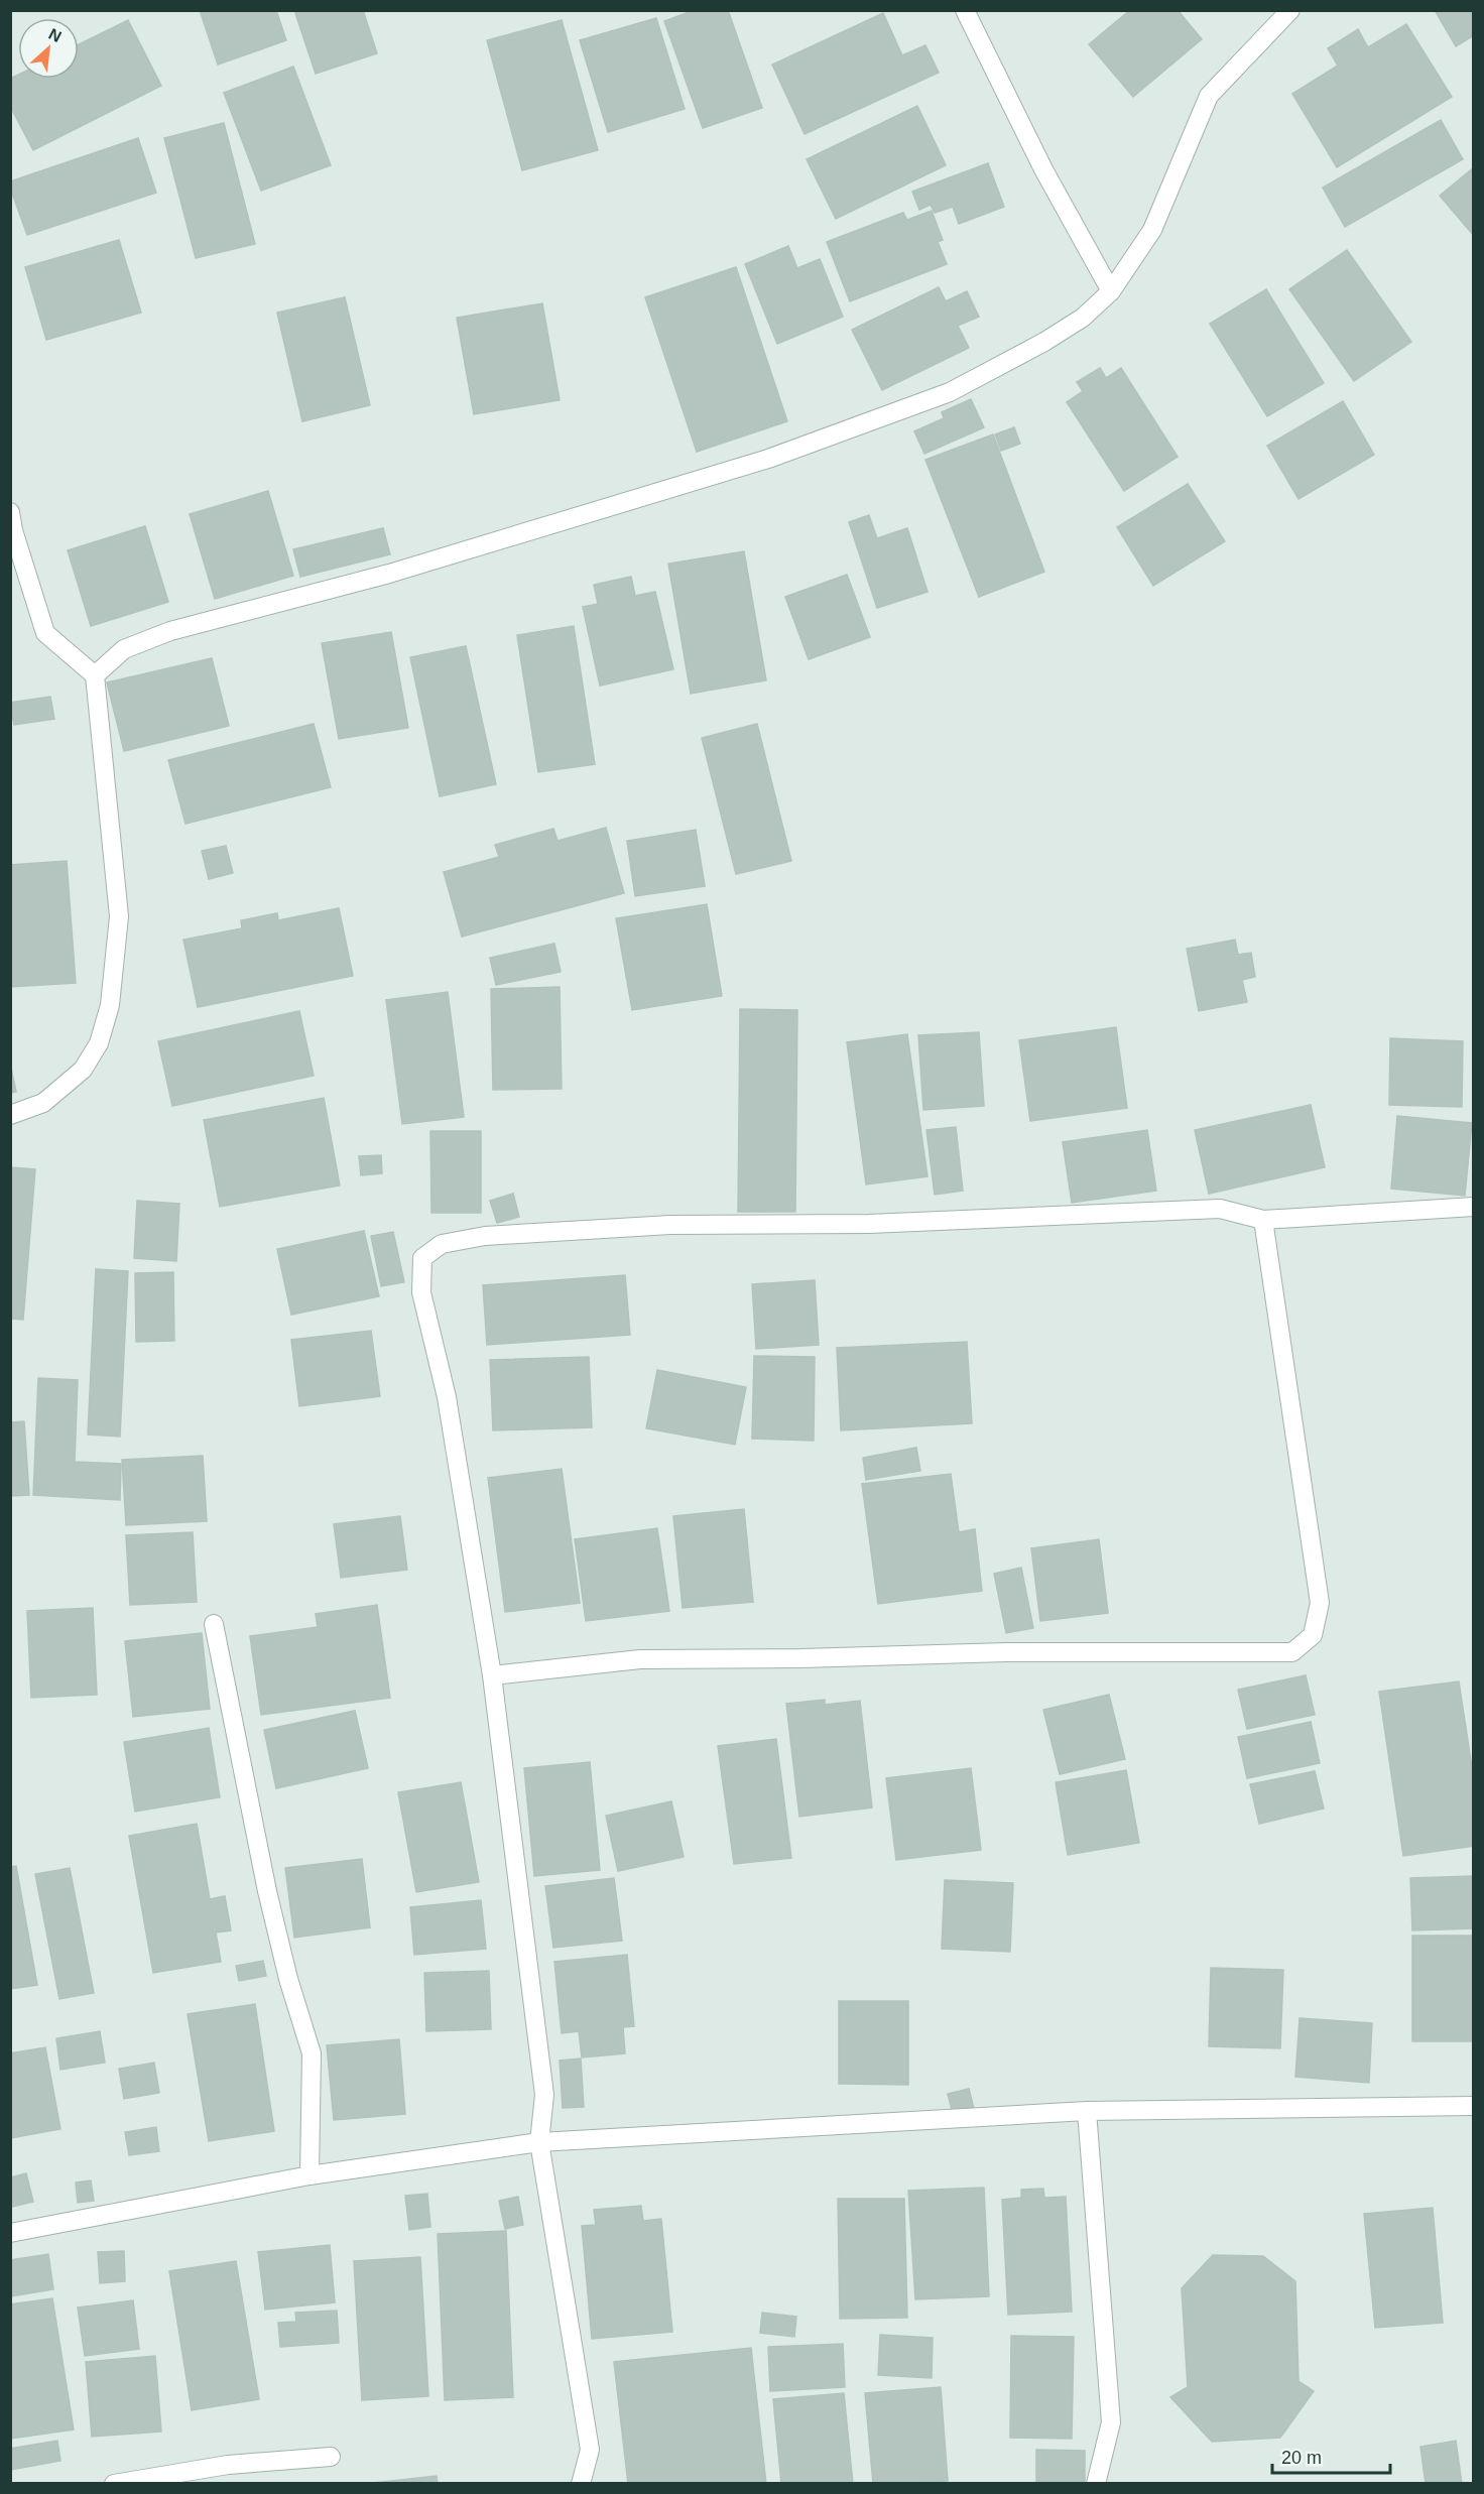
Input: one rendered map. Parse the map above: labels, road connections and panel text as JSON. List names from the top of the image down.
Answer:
{
  "scale_bar": "20 m",
  "north": "top right"
}
